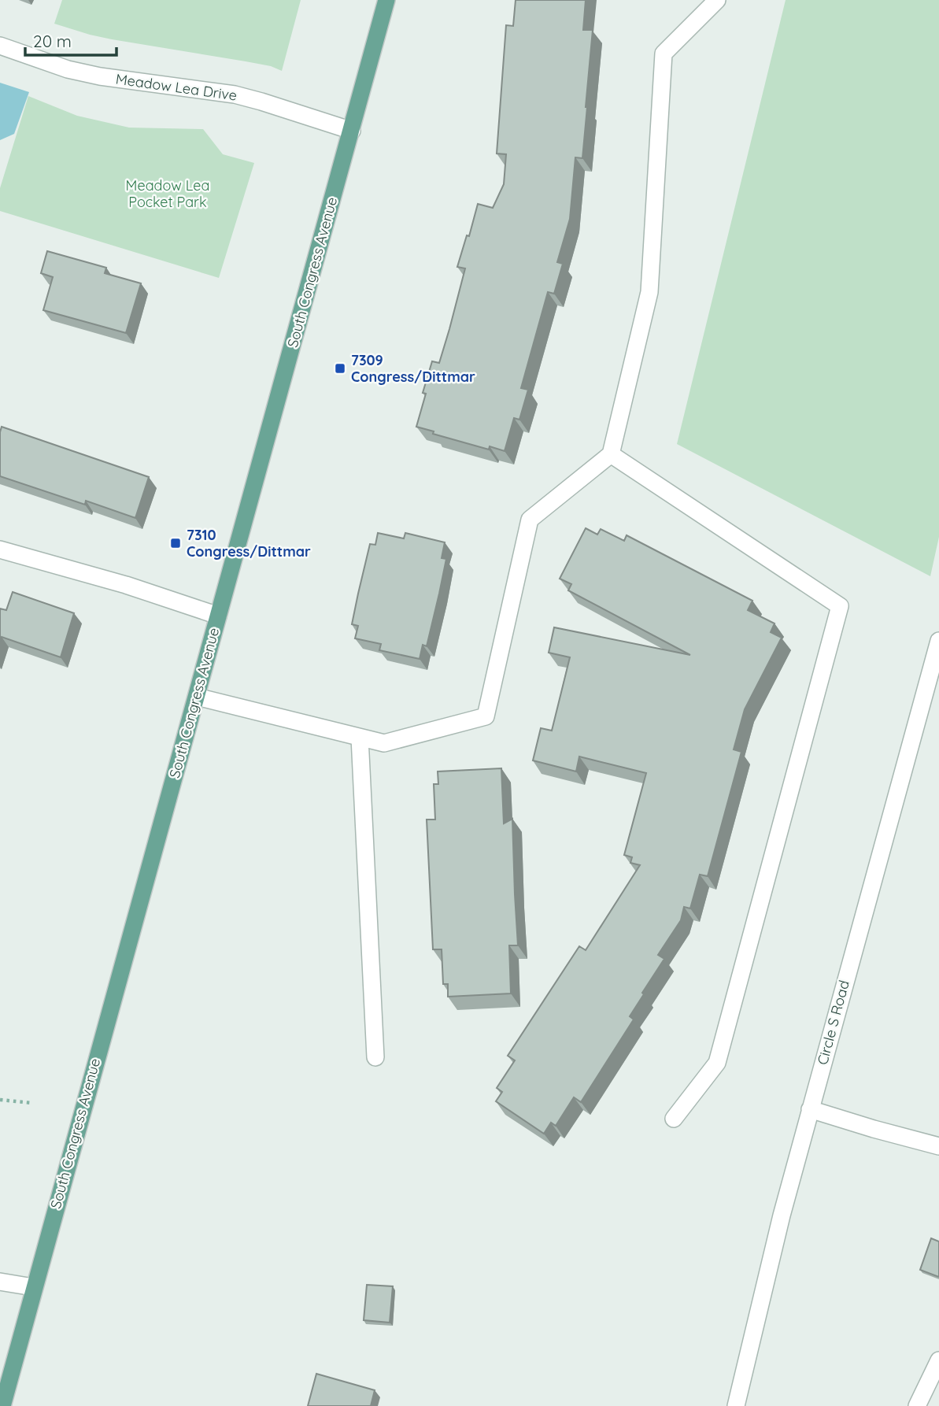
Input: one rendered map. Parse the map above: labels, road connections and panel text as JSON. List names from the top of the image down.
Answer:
{
  "streets": {
    "main road": ["South Congress Avenue"],
    "street": ["Meadow Lea Drive", "Circle S Road"]
  },
  "crossings": [
    ["Meadow Lea Drive", "South Congress Avenue"]
  ],
  "parks": ["Meadow Lea Pocket Park"],
  "places": {
    "transit": ["7309 Congress/Dittmar", "7310 Congress/Dittmar"]
  },
  "scale_bar": "20 m"
}
